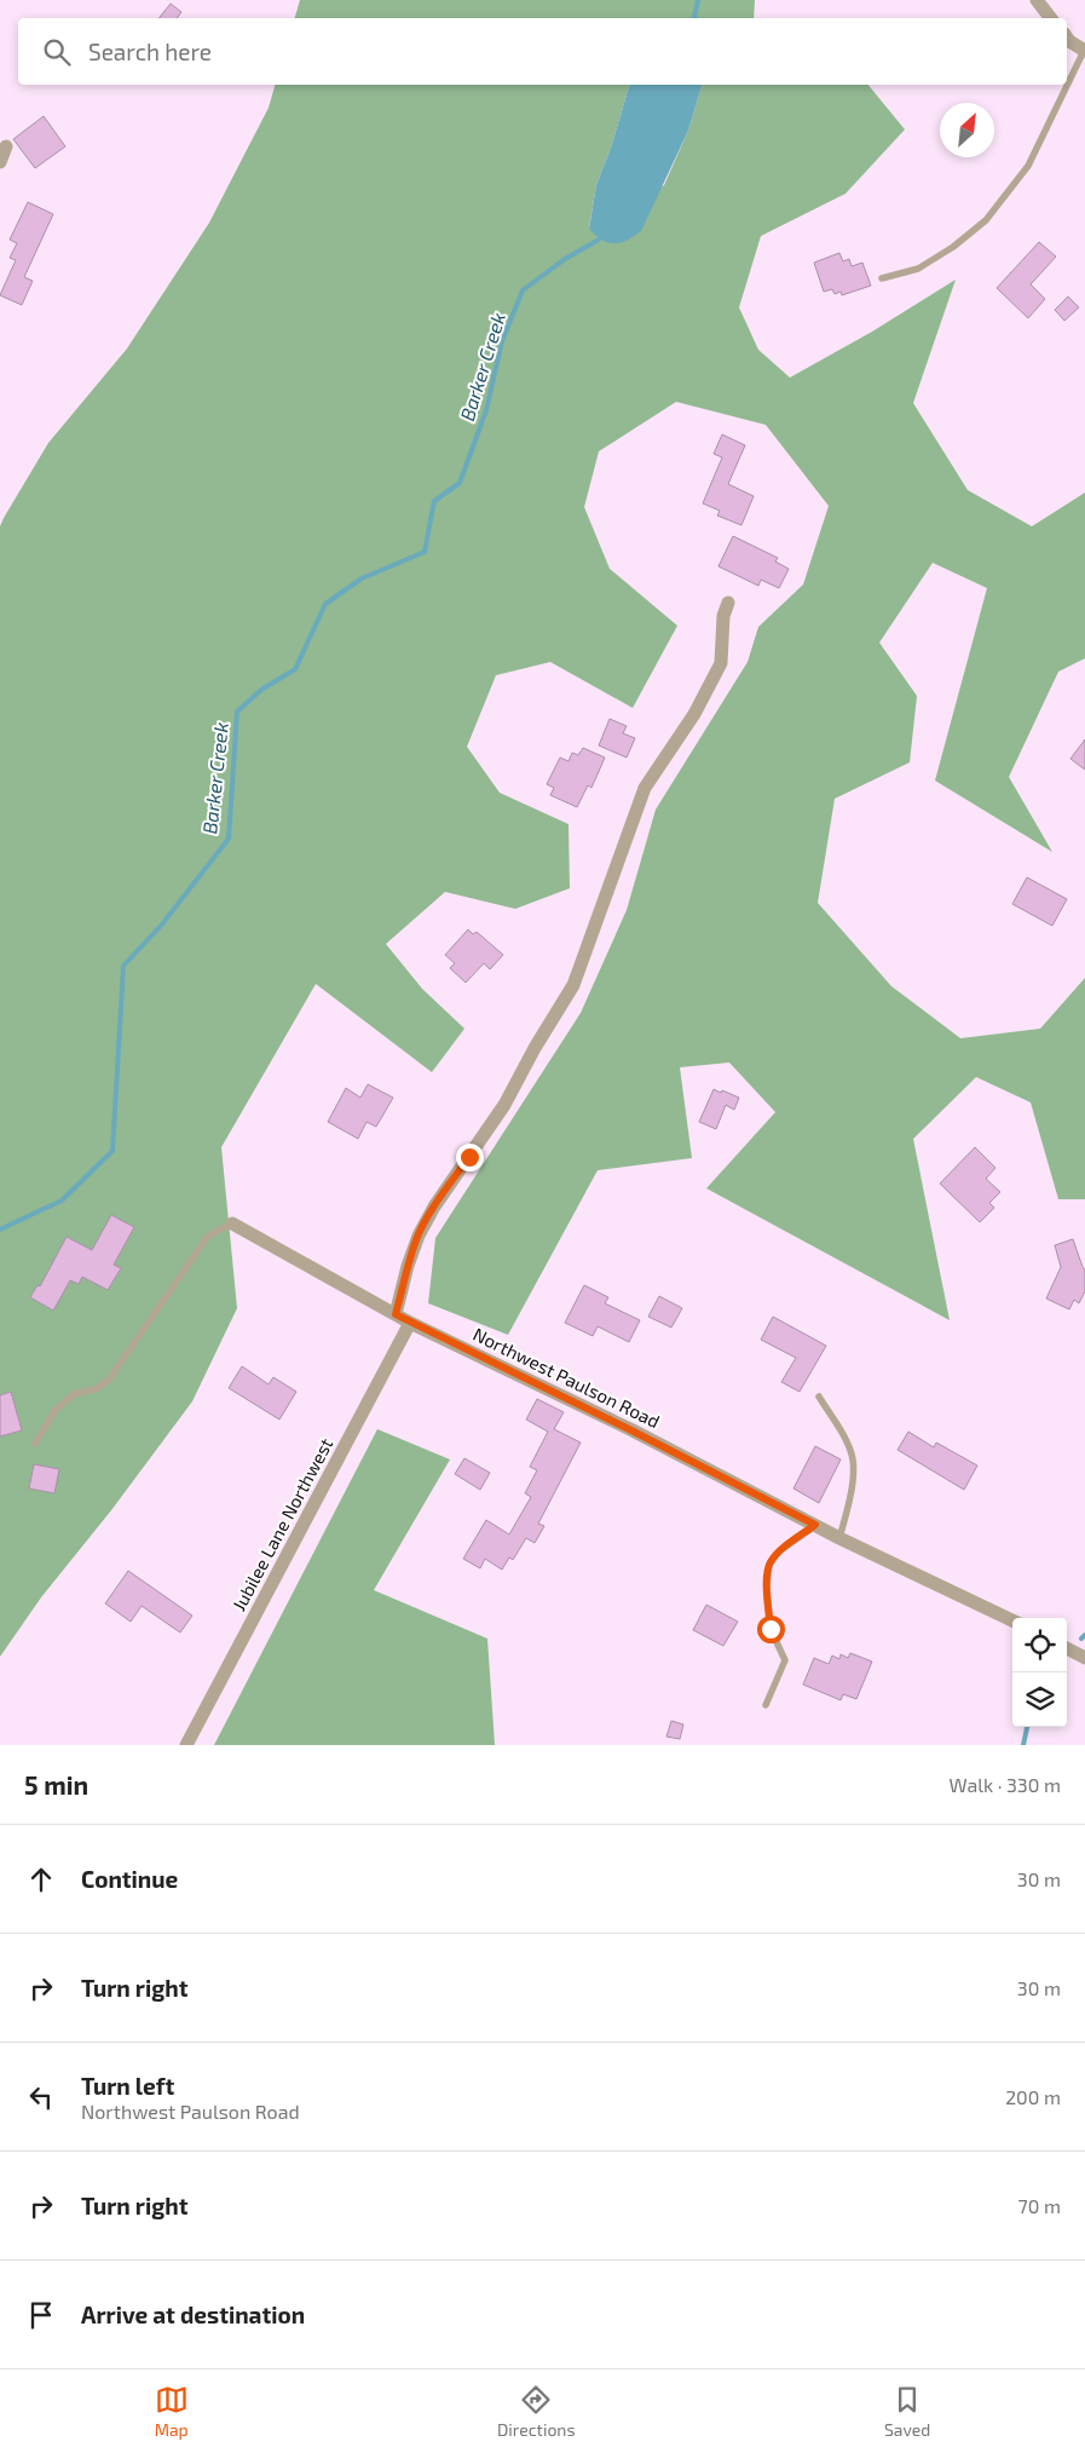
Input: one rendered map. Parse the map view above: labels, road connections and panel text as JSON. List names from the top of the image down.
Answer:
{
  "streets": {
    "street": ["Northwest Paulson Road", "Jubilee Lane Northwest"]
  },
  "crossings": [
    ["Northwest Paulson Road", "Jubilee Lane Northwest"]
  ],
  "water": ["Barker Creek"],
  "north": "top right",
  "page": {
    "search": "Search here",
    "heading": ["5 min", "Walk · 330 m"],
    "list": [
      ["Continue", "30 m"],
      ["Turn right", "30 m"],
      ["Turn left", "Northwest Paulson Road", "200 m"],
      ["Turn right", "70 m"],
      "Arrive at destination"
    ],
    "nav": ["Map", "Directions", "Saved"]
  }
}
